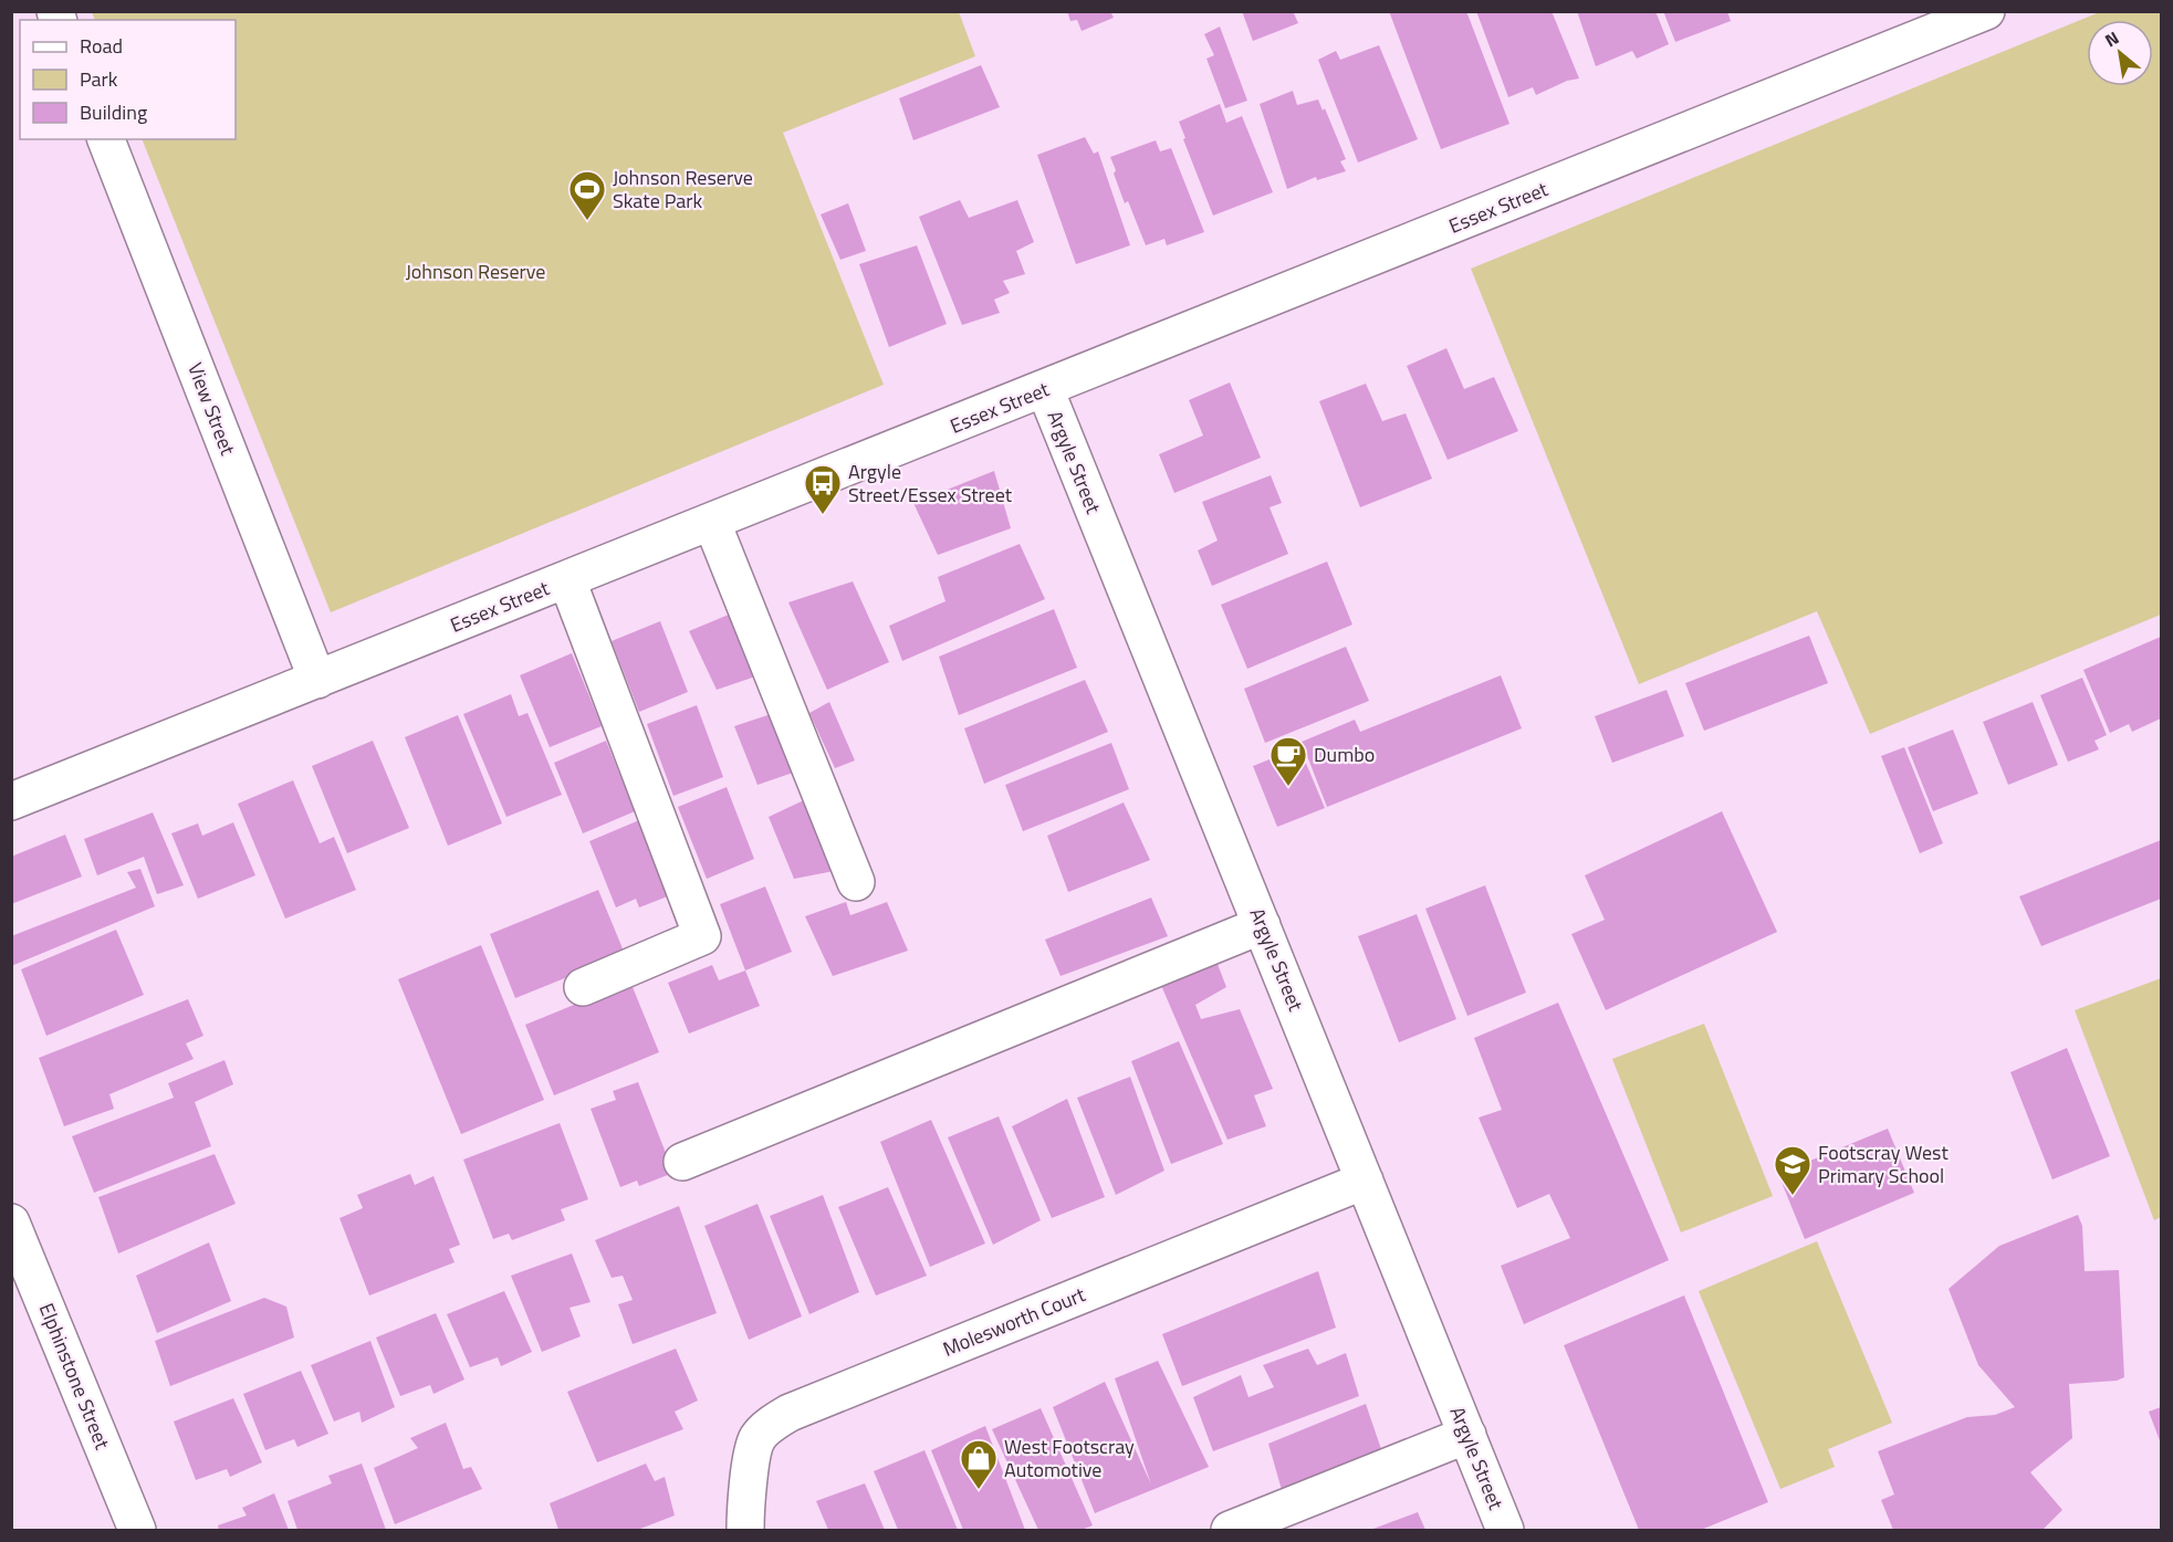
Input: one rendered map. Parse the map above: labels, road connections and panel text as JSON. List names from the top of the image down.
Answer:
{
  "streets": {
    "street": [
      "Essex Street",
      "View Street",
      "Argyle Street",
      "Molesworth Court",
      "Elphinstone Street"
    ]
  },
  "crossings": [
    ["Essex Street", "View Street"],
    ["Essex Street", "Argyle Street"],
    ["Argyle Street", "Molesworth Court"]
  ],
  "parks": ["Johnson Reserve"],
  "places": {
    "sports": ["Johnson Reserve Skate Park"],
    "bus stop": ["Argyle Street/Essex Street"],
    "cafe": ["Dumbo"],
    "school or university": ["Footscray West Primary School"],
    "shop": ["West Footscray Automotive"]
  },
  "legend": ["Road", "Park", "Building"],
  "north": "top left"
}
